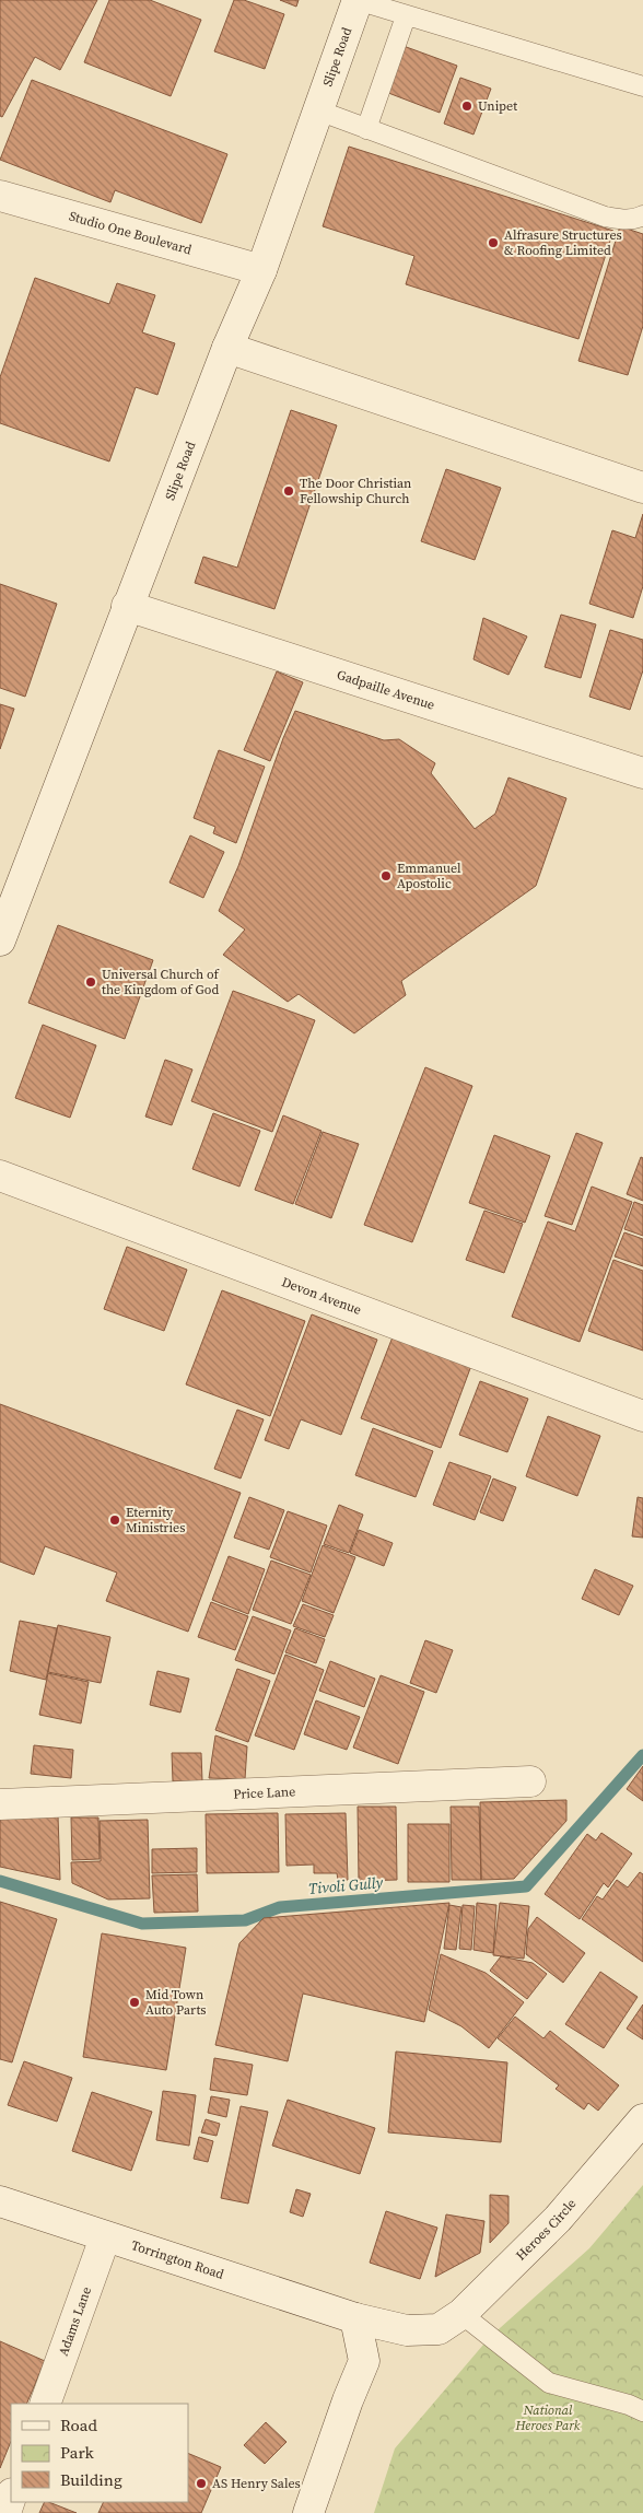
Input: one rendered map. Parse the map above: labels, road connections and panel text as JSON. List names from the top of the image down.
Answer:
{
  "streets": {
    "street": [
      "Slipe Road",
      "Studio One Boulevard",
      "Gadpaille Avenue",
      "Devon Avenue",
      "Price Lane",
      "Heroes Circle",
      "Torrington Road",
      "Adams Lane"
    ]
  },
  "crossings": [
    ["Slipe Road", "Studio One Boulevard"],
    ["Slipe Road", "Gadpaille Avenue"],
    ["Heroes Circle", "Torrington Road"],
    ["Torrington Road", "Adams Lane"]
  ],
  "water": ["Tivoli Gully"],
  "parks": ["National Heroes Park"],
  "places": [
    "Unipet",
    "Alfrasure Structures & Roofing Limited",
    "The Door Christian Fellowship Church",
    "Emmanuel Apostolic",
    "Universal Church of the Kingdom of God",
    "Eternity Ministries",
    "Mid Town Auto Parts",
    "AS Henry Sales"
  ],
  "legend": ["Road", "Park", "Building"]
}
